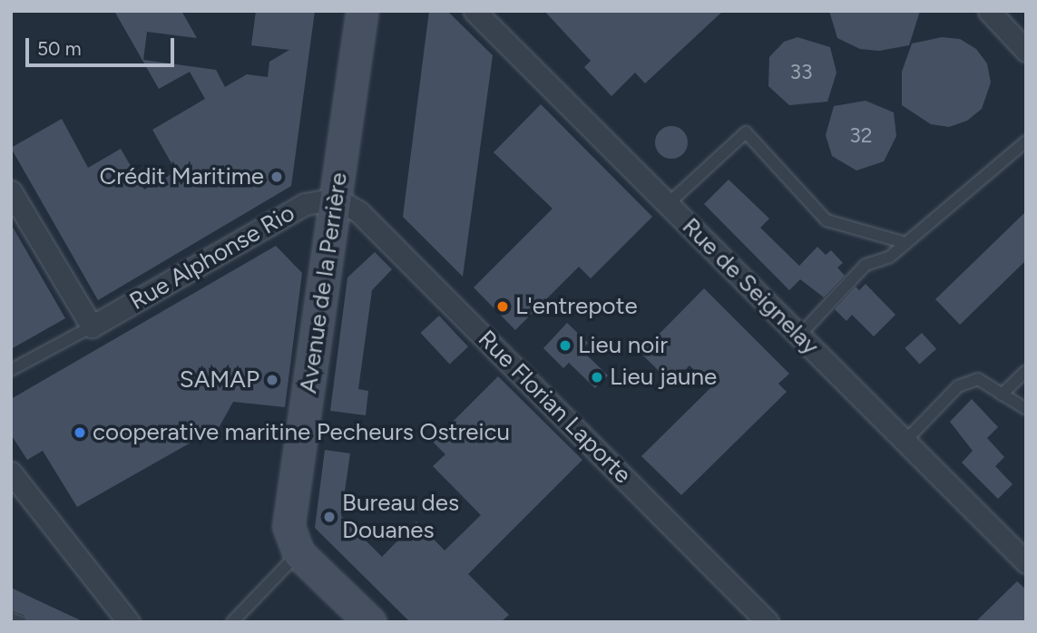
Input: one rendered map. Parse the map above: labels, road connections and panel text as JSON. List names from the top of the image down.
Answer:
{
  "streets": {
    "street": [
      "Rue Alphonse Rio",
      "Avenue de la Perrière",
      "Rue de Seignelay",
      "Rue Florian Laporte"
    ]
  },
  "crossings": [
    ["Rue Alphonse Rio", "Avenue de la Perrière"],
    ["Rue Alphonse Rio", "Rue Florian Laporte"],
    ["Avenue de la Perrière", "Rue Florian Laporte"]
  ],
  "places": [
    "Crédit Maritime",
    "L'entrepote",
    "Lieu noir",
    "Lieu jaune",
    "SAMAP",
    "cooperative maritine Pecheurs Ostreicu",
    "Bureau des Douanes"
  ],
  "house_numbers": ["33", "32"],
  "scale_bar": "50 m"
}
